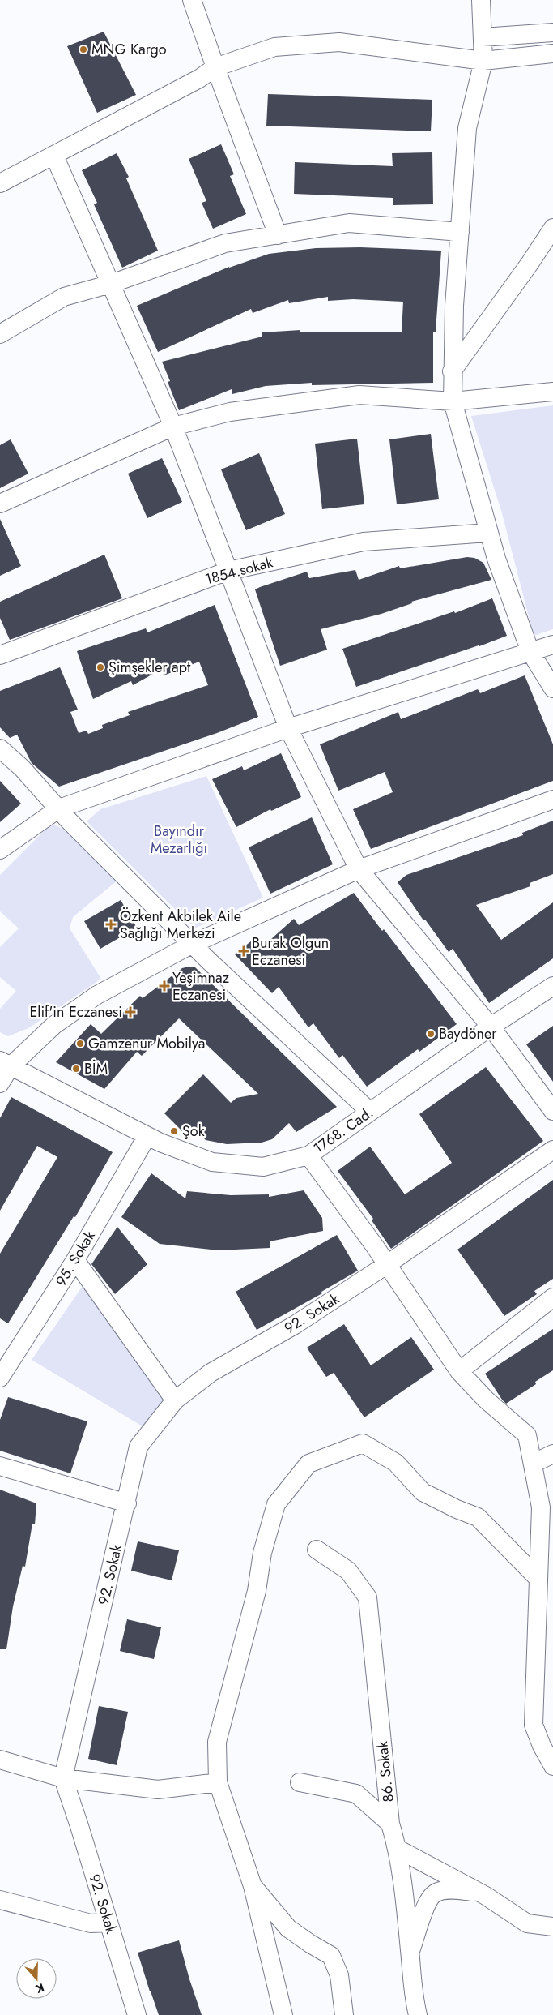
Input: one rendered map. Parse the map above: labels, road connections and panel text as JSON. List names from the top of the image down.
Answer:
{
  "streets": {
    "street": [
      "1854.sokak",
      "1768. Cad.",
      "95. Sokak",
      "92. Sokak",
      "86. Sokak"
    ]
  },
  "crossings": [
    ["1768. Cad.", "95. Sokak"]
  ],
  "parks": ["Bayındır Mezarlığı"],
  "places": {
    "other": [
      "MNG Kargo",
      "Şimşekler apt",
      "Baydöner",
      "Gamzenur Mobilya",
      "BİM",
      "Şok"
    ],
    "health": [
      "Özkent Akbilek Aile Sağlığı Merkezi",
      "Burak Olgun Eczanesi",
      "Yeşimnaz Eczanesi",
      "Elif'in Eczanesi"
    ]
  },
  "north": "bottom"
}
